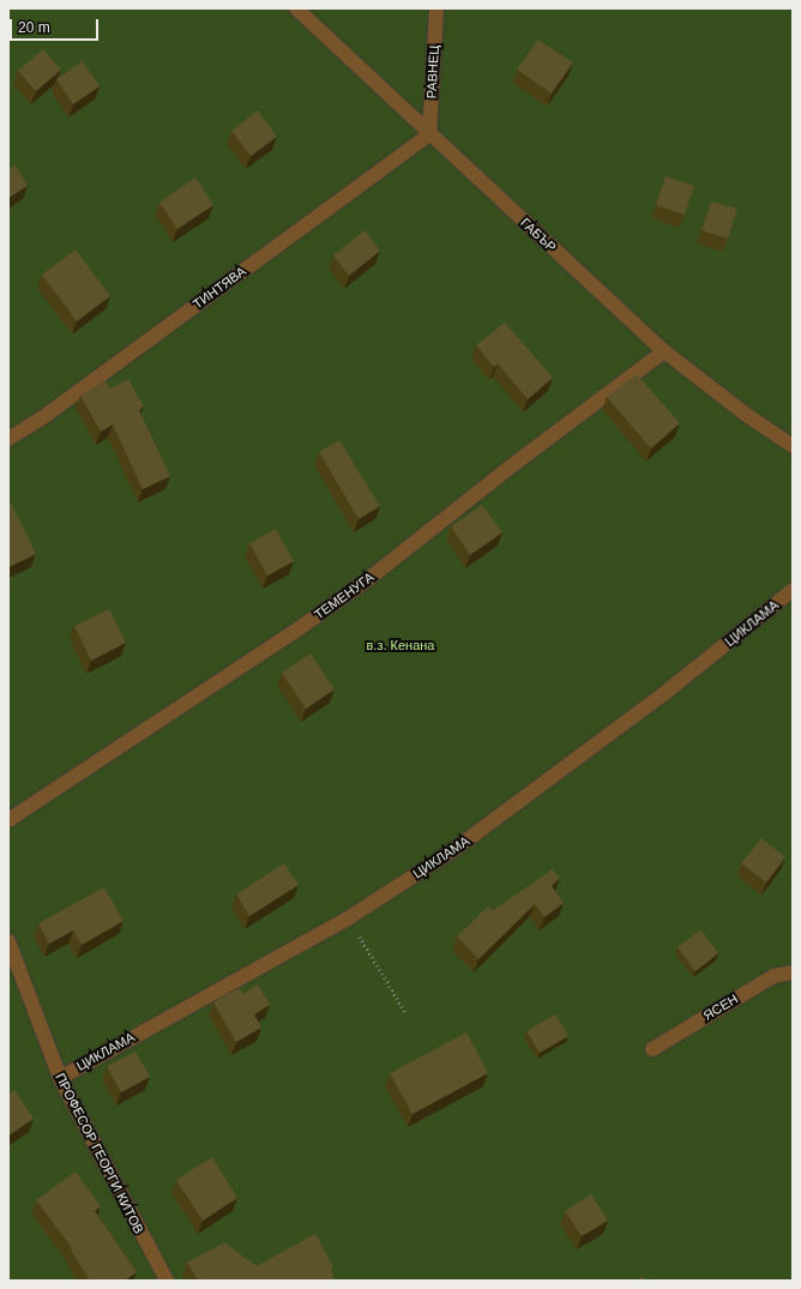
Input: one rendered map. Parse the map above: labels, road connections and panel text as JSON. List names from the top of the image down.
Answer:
{
  "streets": {
    "street": [
      "РАВНЕЦ",
      "ГАБЪР",
      "ТИНТЯВА",
      "ТЕМЕНУГА",
      "ЦИКЛАМА",
      "ЯСЕН",
      "ПРОФЕСОР ГЕОРГИ КИТОВ"
    ]
  },
  "crossings": [
    ["РАВНЕЦ", "ГАБЪР"],
    ["РАВНЕЦ", "ТИНТЯВА"],
    ["ГАБЪР", "ТИНТЯВА"],
    ["ГАБЪР", "ТЕМЕНУГА"],
    ["ЦИКЛАМА", "ПРОФЕСОР ГЕОРГИ КИТОВ"]
  ],
  "parks": ["в.з. Кенана"],
  "scale_bar": "20 m"
}
